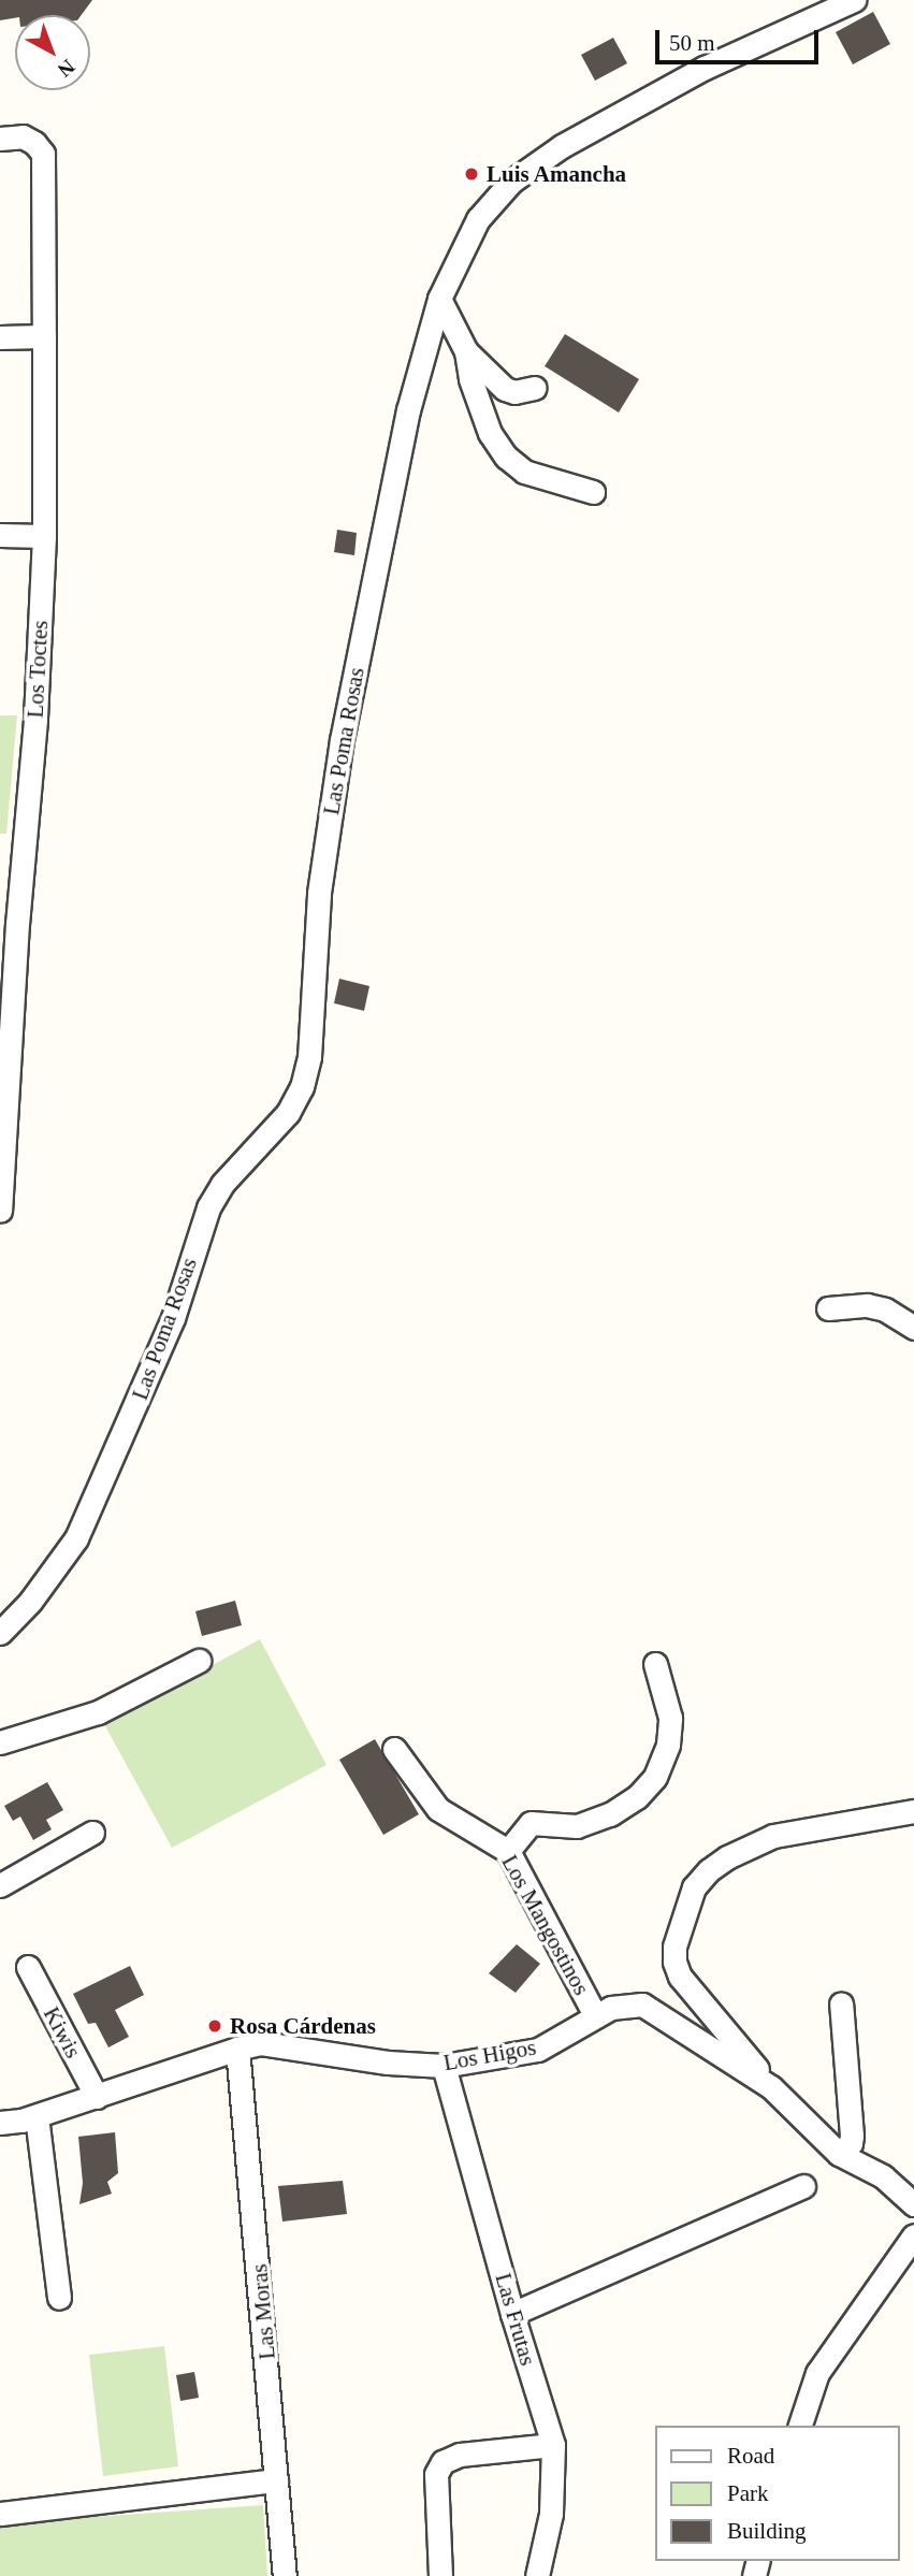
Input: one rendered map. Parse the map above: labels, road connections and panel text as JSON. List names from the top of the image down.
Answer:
{
  "streets": {
    "street": [
      "Los Toctes",
      "Las Poma Rosas",
      "Los Mangostinos",
      "Kiwis",
      "Los Higos",
      "Las Moras",
      "Las Frutas"
    ]
  },
  "crossings": [
    ["Los Mangostinos", "Los Higos"],
    ["Kiwis", "Los Higos"],
    ["Los Higos", "Las Moras"],
    ["Los Higos", "Las Frutas"]
  ],
  "places": ["Luis Amancha", "Rosa Cárdenas"],
  "legend": ["Road", "Park", "Building"],
  "scale_bar": "50 m",
  "north": "bottom right"
}
